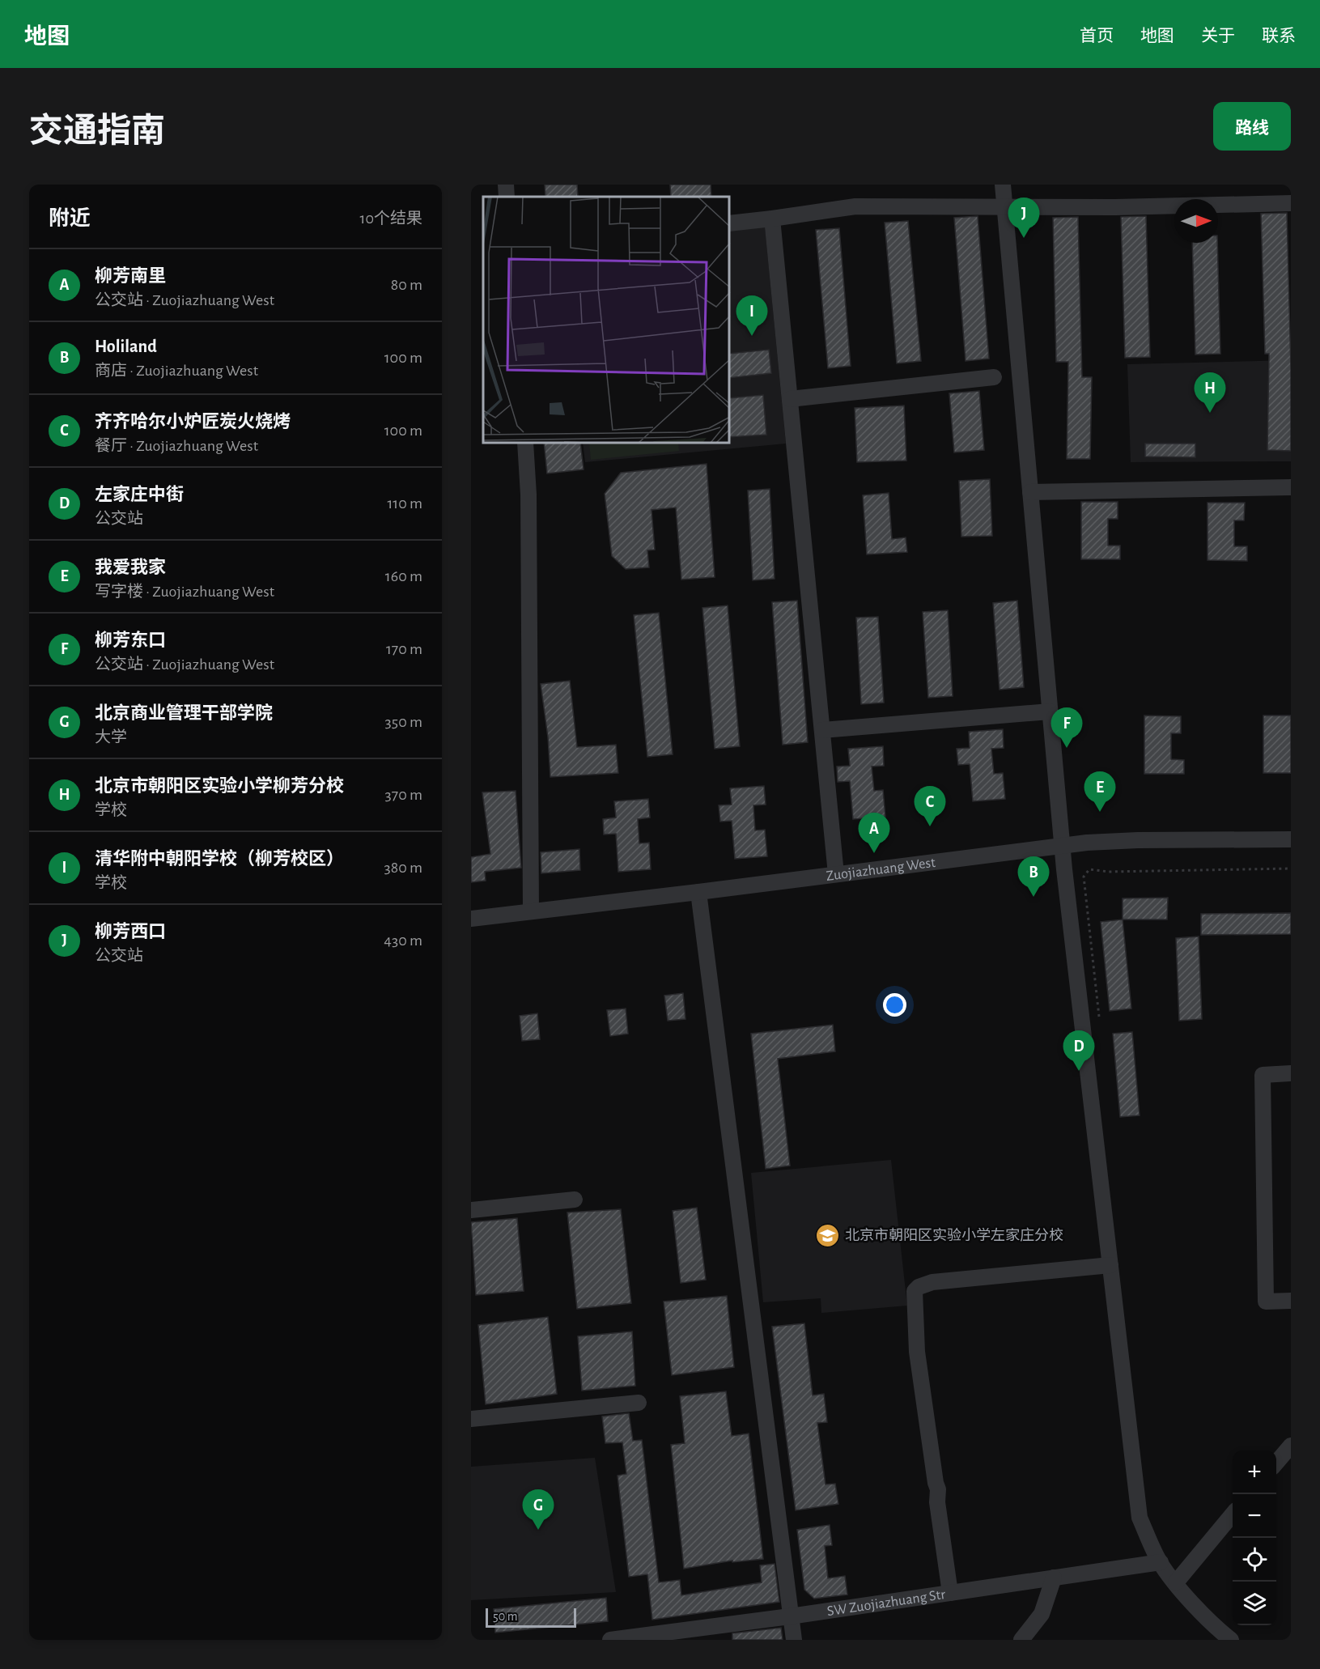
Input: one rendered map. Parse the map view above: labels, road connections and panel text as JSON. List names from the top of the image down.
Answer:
{
  "streets": {
    "street": ["Zuojiazhuang West", "SW Zuojiazhuang Str"]
  },
  "places": {
    "school or university": ["北京市朝阳区实验小学左家庄分校"]
  },
  "scale_bar": "50 m",
  "north": "right",
  "page": {
    "header": "地图",
    "nav": [
      "首页",
      "地图",
      "关于",
      "联系"
    ],
    "title": "交通指南",
    "buttons": "路线",
    "heading": ["附近", "10个结果"],
    "pins": [
      "J",
      "I",
      "H",
      "F",
      "E",
      "C",
      "A",
      "B",
      "D",
      "G"
    ],
    "list": [
      {
        "mark": "A",
        "name": "柳芳南里",
        "note": "公交站 · Zuojiazhuang West",
        "value": "80 m"
      },
      {
        "mark": "B",
        "name": "Holiland",
        "note": "商店 · Zuojiazhuang West",
        "value": "100 m"
      },
      {
        "mark": "C",
        "name": "齐齐哈尔小炉匠炭火烧烤",
        "note": "餐厅 · Zuojiazhuang West",
        "value": "100 m"
      },
      {
        "mark": "D",
        "name": "左家庄中街",
        "note": "公交站",
        "value": "110 m"
      },
      {
        "mark": "E",
        "name": "我爱我家",
        "note": "写字楼 · Zuojiazhuang West",
        "value": "160 m"
      },
      {
        "mark": "F",
        "name": "柳芳东口",
        "note": "公交站 · Zuojiazhuang West",
        "value": "170 m"
      },
      {
        "mark": "G",
        "name": "北京商业管理干部学院",
        "note": "大学",
        "value": "350 m"
      },
      {
        "mark": "H",
        "name": "北京市朝阳区实验小学柳芳分校",
        "note": "学校",
        "value": "370 m"
      },
      {
        "mark": "I",
        "name": "清华附中朝阳学校（柳芳校区）",
        "note": "学校",
        "value": "380 m"
      },
      {
        "mark": "J",
        "name": "柳芳西口",
        "note": "公交站",
        "value": "430 m"
      }
    ],
    "map_buttons": ["+", "−"],
    "scale": "50 m"
  }
}
